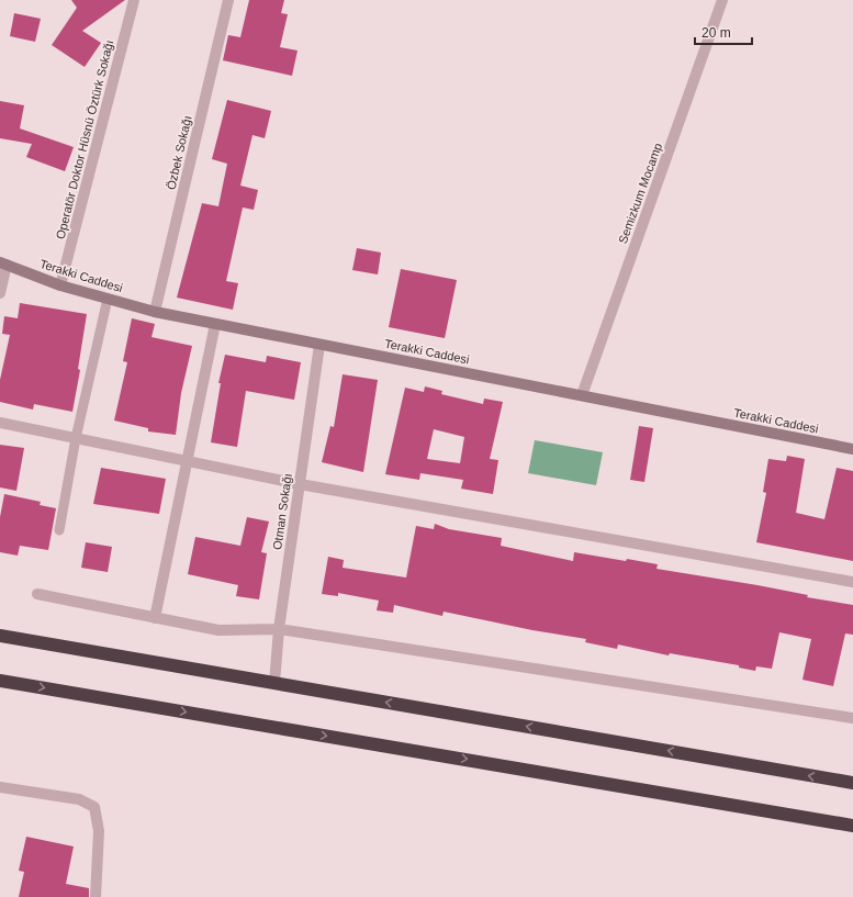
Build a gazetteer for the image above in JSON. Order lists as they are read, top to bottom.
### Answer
{
  "streets": {
    "street": [
      "Operatör Doktor Hüsnü Öztürk Sokağı",
      "Özbek Sokağı",
      "Semizkum Mocamp",
      "Terakki Caddesi",
      "Otman Sokağı"
    ]
  },
  "crossings": [
    ["Operatör Doktor Hüsnü Öztürk Sokağı", "Terakki Caddesi"],
    ["Özbek Sokağı", "Terakki Caddesi"],
    ["Semizkum Mocamp", "Terakki Caddesi"],
    ["Terakki Caddesi", "Otman Sokağı"]
  ],
  "scale_bar": "20 m"
}
